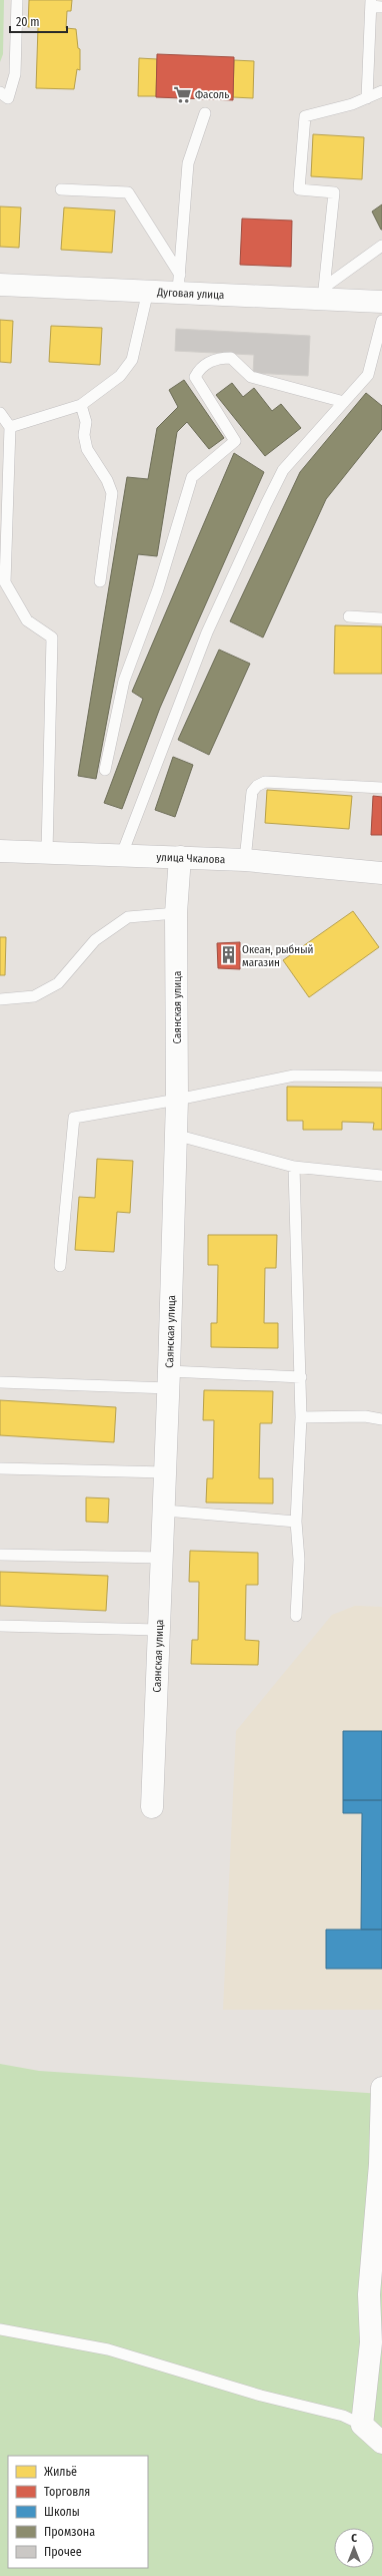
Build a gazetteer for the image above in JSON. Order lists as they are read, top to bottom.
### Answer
{
  "streets": {
    "street": ["Дуговая улица", "улица Чкалова", "Саянская улица"]
  },
  "crossings": [
    ["улица Чкалова", "Саянская улица"]
  ],
  "places": {
    "supermarket": ["Фасоль"],
    "building": ["Океан, рыбный магазин"]
  },
  "legend": [
    "Жильё",
    "Торговля",
    "Школы",
    "Промзона",
    "Прочее"
  ],
  "scale_bar": "20 m",
  "north": "top"
}
